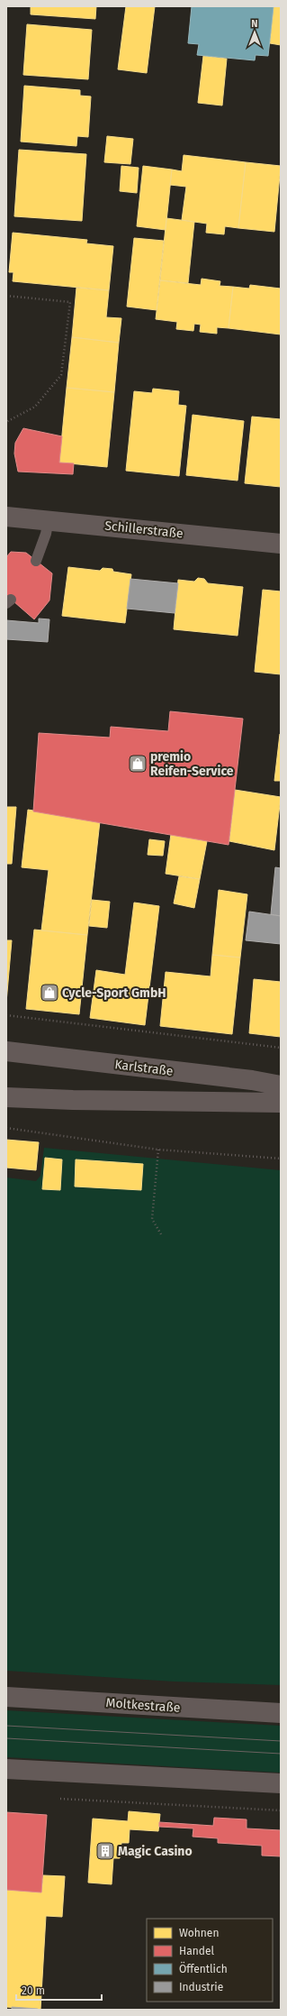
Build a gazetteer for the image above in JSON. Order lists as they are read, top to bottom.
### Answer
{
  "streets": {
    "street": ["Schillerstraße", "Karlstraße", "Moltkestraße"]
  },
  "places": {
    "shop": ["premio Reifen-Service", "Cycle-Sport GmbH"],
    "building": ["Magic Casino"]
  },
  "legend": [
    "Wohnen",
    "Handel",
    "Öffentlich",
    "Industrie"
  ],
  "scale_bar": "20 m",
  "north": "top"
}
